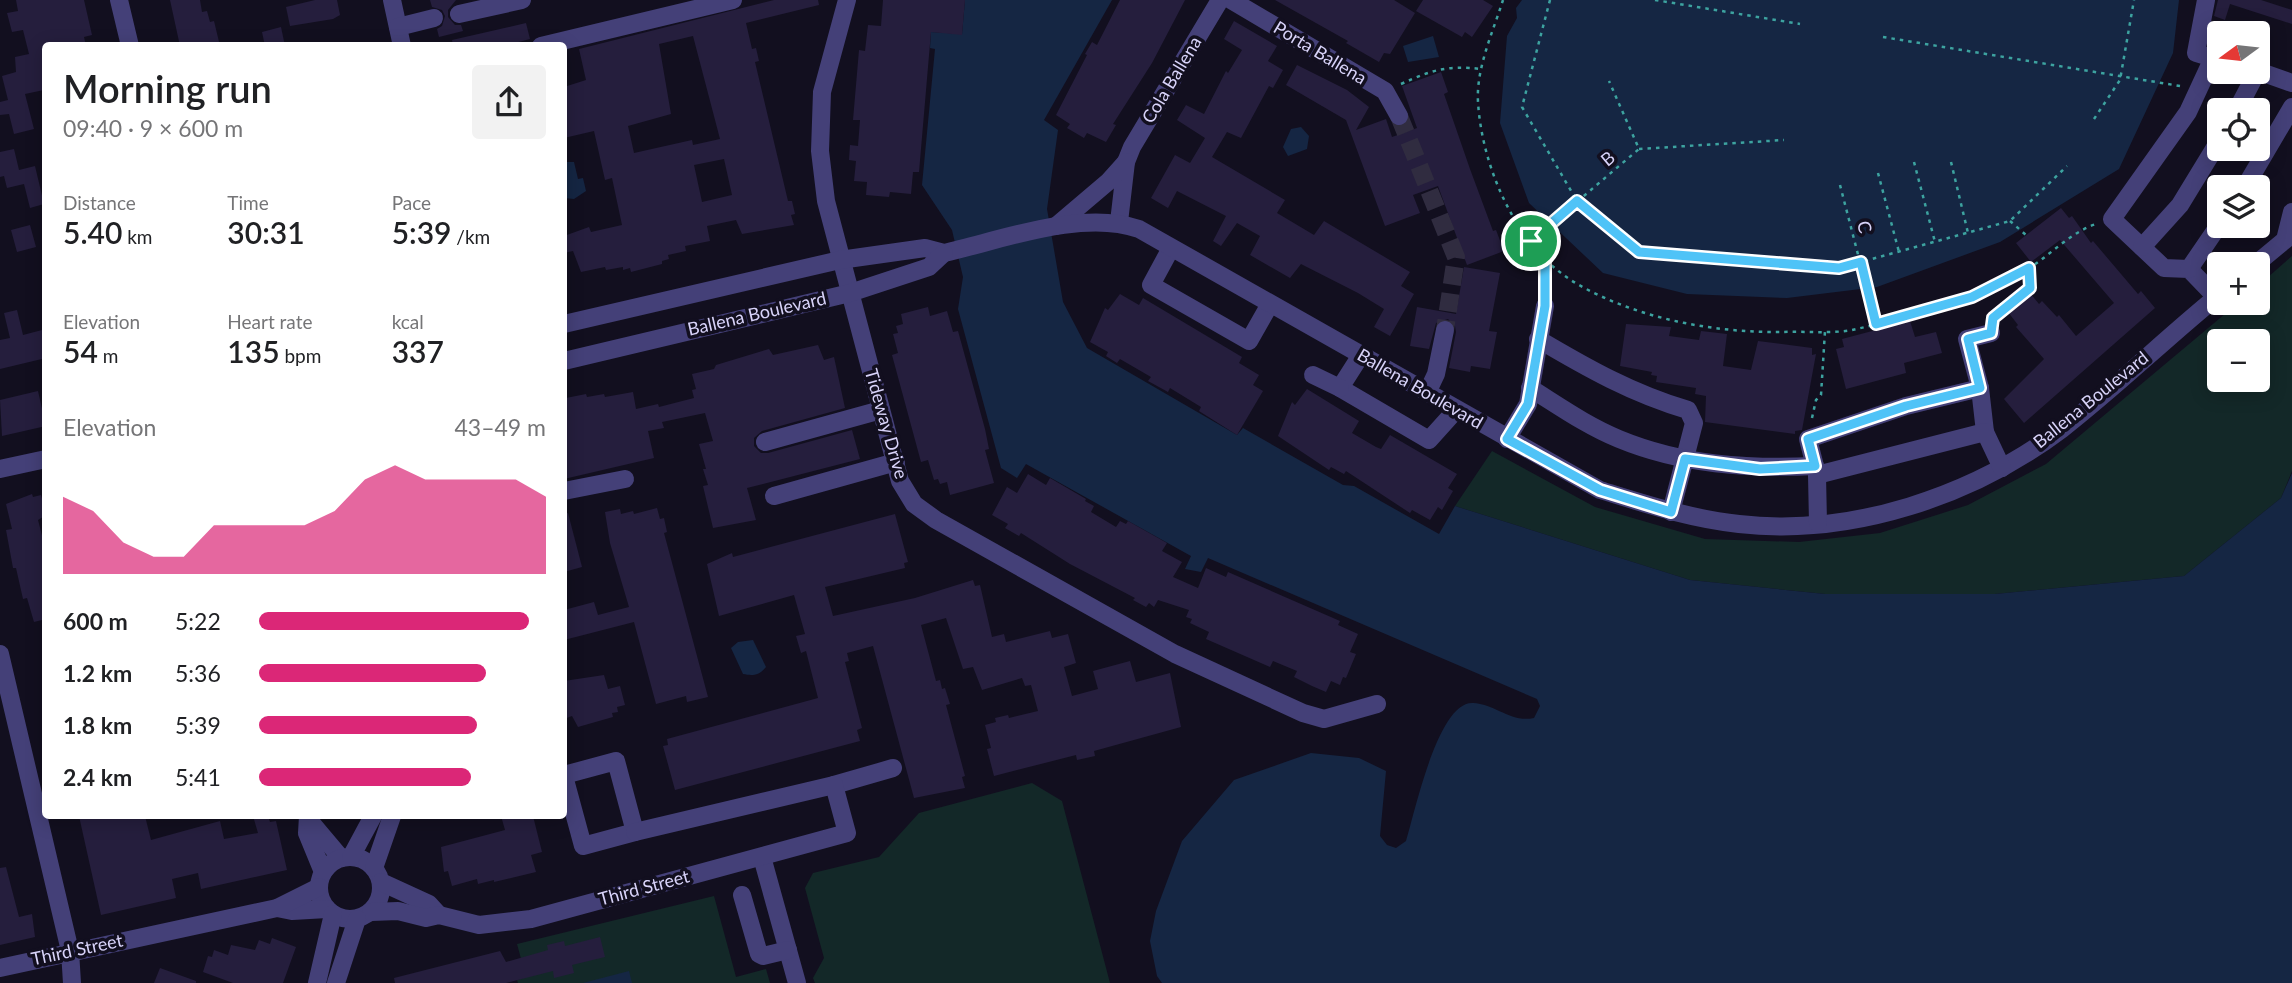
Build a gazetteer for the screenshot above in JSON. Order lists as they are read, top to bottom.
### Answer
{
  "streets": {
    "street": [
      "Porta Ballena",
      "Cola Ballena",
      "Ballena Boulevard",
      "Tideway Drive",
      "Third Street"
    ],
    "path": ["B", "C"]
  },
  "crossings": [
    ["Cola Ballena", "Ballena Boulevard"],
    ["Ballena Boulevard", "Tideway Drive"]
  ],
  "north": "left",
  "page": {
    "map_buttons": ["+", "−"],
    "heading": ["Morning run", "09:40 · 9 × 600 m"],
    "stats": [
      ["Distance", "5.40 km"],
      ["Time", "30:31"],
      ["Pace", "5:39 /km"],
      ["Elevation", "54 m"],
      ["Heart rate", "135 bpm"],
      ["kcal", "337"]
    ],
    "chart": ["Elevation", "43–49 m"],
    "list": [
      {
        "name": "600 m",
        "note": "5:22"
      },
      {
        "name": "1.2 km",
        "note": "5:36"
      },
      {
        "name": "1.8 km",
        "note": "5:39"
      },
      {
        "name": "2.4 km",
        "note": "5:41"
      }
    ]
  }
}
